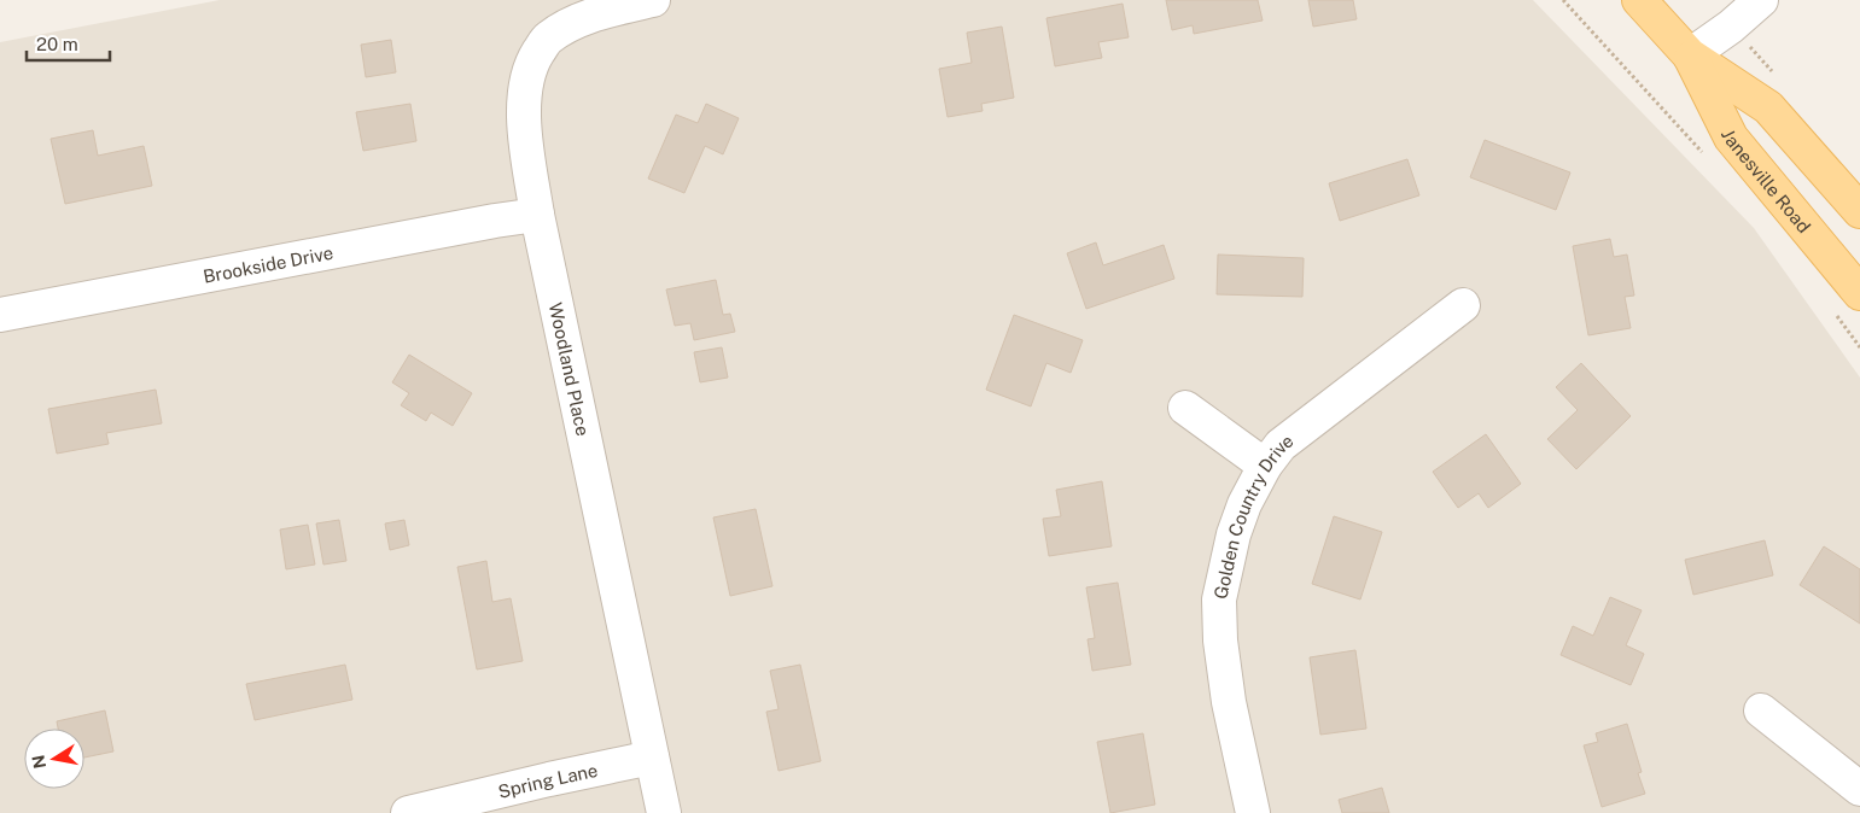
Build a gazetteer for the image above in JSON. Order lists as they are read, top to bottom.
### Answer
{
  "streets": {
    "main road": ["Janesville Road"],
    "street": [
      "Brookside Drive",
      "Woodland Place",
      "Golden Country Drive",
      "Spring Lane"
    ]
  },
  "crossings": [
    ["Brookside Drive", "Woodland Place"],
    ["Woodland Place", "Spring Lane"]
  ],
  "scale_bar": "20 m",
  "north": "left"
}
